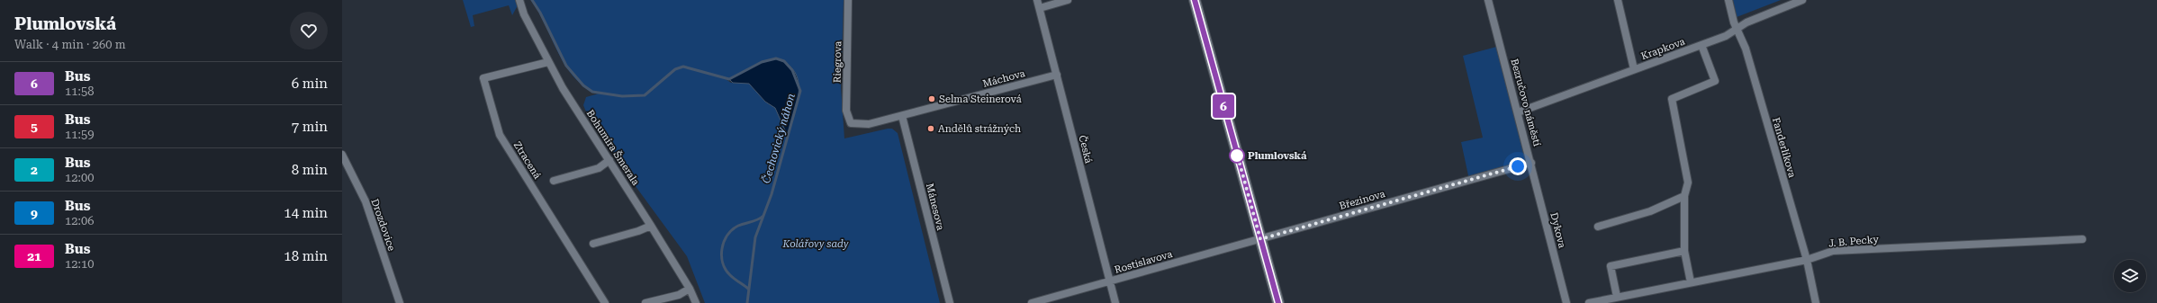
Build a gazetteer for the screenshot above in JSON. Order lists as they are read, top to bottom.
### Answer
{
  "streets": {
    "street": [
      "Krapkova",
      "Riegrova",
      "Máchova",
      "Bezručovo náměstí",
      "Bohumíra Šmerala",
      "Fanderlíkova",
      "Česká",
      "Ztracená",
      "Březinova",
      "Mánesova",
      "Drozdovice",
      "Dykova",
      "J. B. Pecky",
      "Rostislavova"
    ]
  },
  "crossings": [
    ["Krapkova", "Bezručovo náměstí"],
    ["Krapkova", "Fanderlíkova"],
    ["Riegrova", "Máchova"],
    ["Máchova", "Česká"],
    ["Máchova", "Mánesova"],
    ["Bezručovo náměstí", "Březinova"],
    ["Bezručovo náměstí", "Dykova"],
    ["Bohumíra Šmerala", "Ztracená"],
    ["Fanderlíkova", "J. B. Pecky"],
    ["Česká", "Rostislavova"],
    ["Březinova", "Dykova"],
    ["Březinova", "Rostislavova"]
  ],
  "water": ["Čechovický náhon"],
  "parks": ["Kolářovy sady"],
  "places": ["Selma Steinerová", "Andělů strážných", "Plumlovská"],
  "lines": ["bus line 6"],
  "page": {
    "heading": ["Plumlovská", "Walk · 4 min · 260 m"],
    "on_map": "6",
    "list": [
      {
        "mark": "6",
        "name": "Bus",
        "note": "11:58",
        "value": "6 min"
      },
      {
        "mark": "5",
        "name": "Bus",
        "note": "11:59",
        "value": "7 min"
      },
      {
        "mark": "2",
        "name": "Bus",
        "note": "12:00",
        "value": "8 min"
      },
      {
        "mark": "9",
        "name": "Bus",
        "note": "12:06",
        "value": "14 min"
      },
      {
        "mark": "21",
        "name": "Bus",
        "note": "12:10",
        "value": "18 min"
      }
    ]
  }
}
